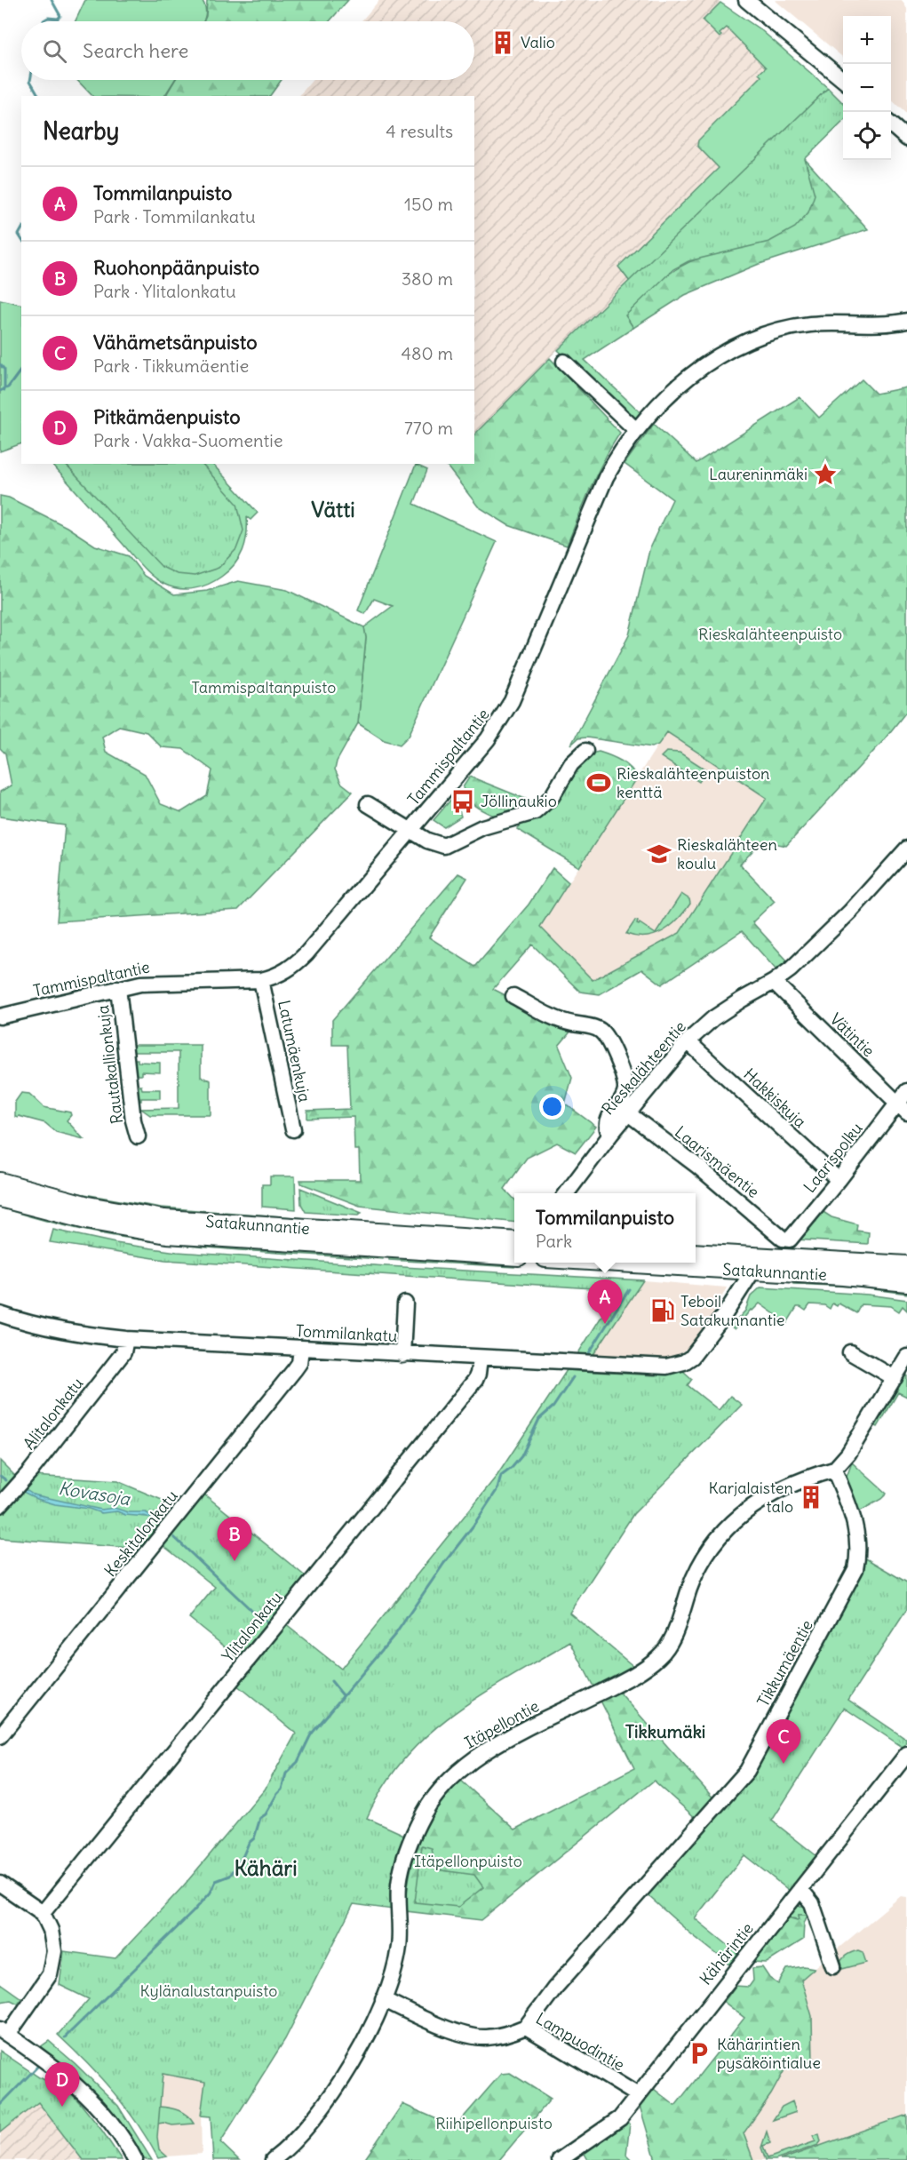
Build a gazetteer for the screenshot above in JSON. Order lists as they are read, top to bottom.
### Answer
{
  "streets": {
    "main road": ["Satakunnantie"],
    "street": [
      "Tammispaltantie",
      "Vätintie",
      "Latumäenkuja",
      "Rautakallionkuja",
      "Rieskalähteentie",
      "Hakkiskuja",
      "Laarispolku",
      "Laarismäentie",
      "Tommilankatu",
      "Alitalonkatu",
      "Keskitalonkatu",
      "Ylitalonkatu",
      "Tikkumäentie",
      "Itäpellontie",
      "Kähärintie",
      "Lampuodintie"
    ]
  },
  "crossings": [
    ["Tammispaltantie", "Latumäenkuja"],
    ["Tammispaltantie", "Rautakallionkuja"],
    ["Vätintie", "Rieskalähteentie"],
    ["Vätintie", "Laarispolku"],
    ["Rieskalähteentie", "Hakkiskuja"],
    ["Rieskalähteentie", "Laarismäentie"],
    ["Hakkiskuja", "Laarispolku"],
    ["Laarispolku", "Laarismäentie"],
    ["Satakunnantie", "Tommilankatu"],
    ["Tommilankatu", "Alitalonkatu"],
    ["Tommilankatu", "Keskitalonkatu"],
    ["Tommilankatu", "Ylitalonkatu"],
    ["Tikkumäentie", "Itäpellontie"],
    ["Tikkumäentie", "Lampuodintie"],
    ["Itäpellontie", "Lampuodintie"],
    ["Kähärintie", "Lampuodintie"]
  ],
  "districts": ["Vätti", "Tikkumäki", "Kähäri"],
  "water": ["Kovasoja"],
  "parks": [
    "Rieskalähteenpuisto",
    "Tammispaltanpuisto",
    "Itäpellonpuisto",
    "Kylänalustanpuisto",
    "Riihipellonpuisto"
  ],
  "places": {
    "building": ["Valio", "Karjalaisten talo"],
    "place": ["Laureninmäki"],
    "sports": ["Rieskalähteenpuiston kenttä"],
    "bus stop": ["Jöllinaukio"],
    "school or university": ["Rieskalähteen koulu"],
    "fuel station": ["Teboil Satakunnantie"],
    "parking": ["Kähärintien pysäköintialue"]
  },
  "page": {
    "map_buttons": ["+", "−"],
    "search": "Search here",
    "heading": ["Nearby", "4 results"],
    "list": [
      {
        "mark": "A",
        "name": "Tommilanpuisto",
        "note": "Park · Tommilankatu",
        "value": "150 m"
      },
      {
        "mark": "B",
        "name": "Ruohonpäänpuisto",
        "note": "Park · Ylitalonkatu",
        "value": "380 m"
      },
      {
        "mark": "C",
        "name": "Vähämetsänpuisto",
        "note": "Park · Tikkumäentie",
        "value": "480 m"
      },
      {
        "mark": "D",
        "name": "Pitkämäenpuisto",
        "note": "Park · Vakka-Suomentie",
        "value": "770 m"
      }
    ],
    "popup": ["Tommilanpuisto", "Park"],
    "pins": [
      "A",
      "B",
      "C",
      "D"
    ]
  }
}
